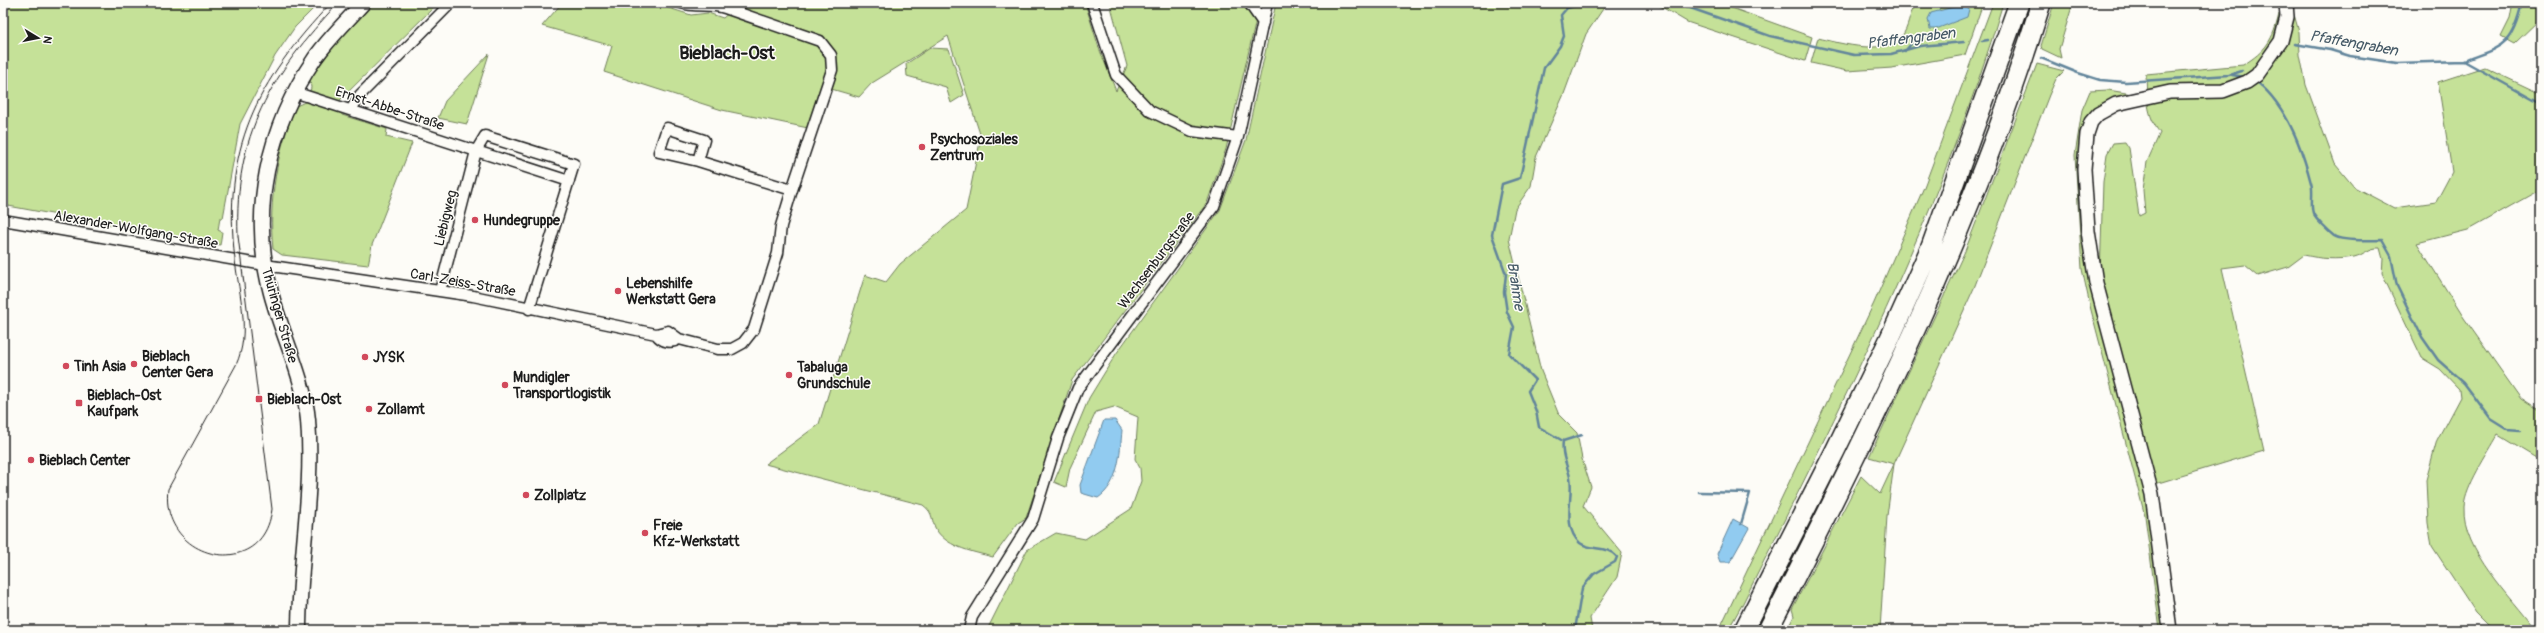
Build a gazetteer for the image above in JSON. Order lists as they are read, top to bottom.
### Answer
{
  "streets": {
    "main road": ["Thüringer Straße"],
    "street": [
      "Ernst-Abbe-Straße",
      "Liebigweg",
      "Alexander-Wolfgang-Straße",
      "Wachsenburgstraße",
      "Carl-Zeiss-Straße"
    ]
  },
  "crossings": [
    ["Ernst-Abbe-Straße", "Liebigweg"],
    ["Ernst-Abbe-Straße", "Thüringer Straße"],
    ["Liebigweg", "Carl-Zeiss-Straße"],
    ["Alexander-Wolfgang-Straße", "Carl-Zeiss-Straße"],
    ["Alexander-Wolfgang-Straße", "Thüringer Straße"],
    ["Carl-Zeiss-Straße", "Thüringer Straße"]
  ],
  "districts": ["Bieblach-Ost"],
  "water": ["Pfaffengraben", "Brahme"],
  "places": {
    "other": [
      "Psychosoziales Zentrum",
      "Hundegruppe",
      "Lebenshilfe Werkstatt Gera",
      "JYSK",
      "Bieblach Center Gera",
      "Tinh Asia",
      "Tabaluga Grundschule",
      "Mundigler Transportlogistik",
      "Zollamt",
      "Bieblach Center",
      "Zollplatz",
      "Freie Kfz-Werkstatt"
    ],
    "transit": ["Bieblach-Ost", "Bieblach-Ost Kaufpark"]
  },
  "north": "right"
}
